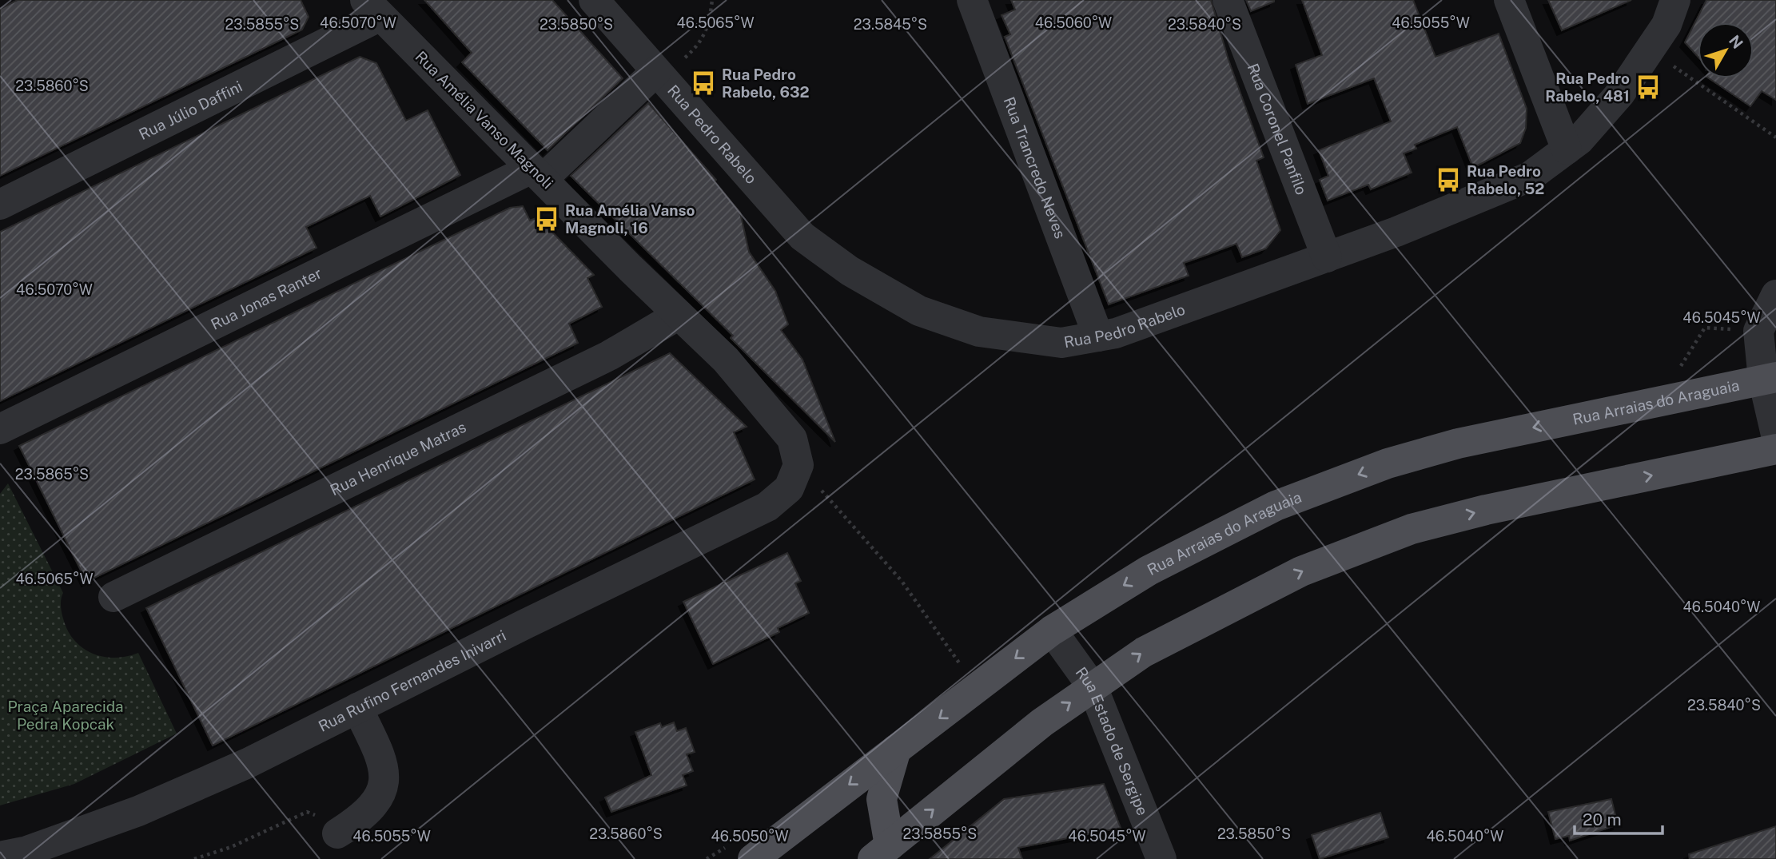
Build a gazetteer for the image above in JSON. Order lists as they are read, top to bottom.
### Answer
{
  "streets": {
    "main road": ["Rua Arraias do Araguaia"],
    "street": [
      "Rua Júlio Daffini",
      "Rua Amélia Vanso Magnoli",
      "Rua Coronel Panfilo",
      "Rua Pedro Rabelo",
      "Rua Trancredo Neves",
      "Rua Jonas Ranter",
      "Rua Henrique Matras",
      "Rua Rufino Fernandes Inivarri",
      "Rua Estado de Sergipe"
    ]
  },
  "crossings": [
    ["Rua Júlio Daffini", "Rua Amélia Vanso Magnoli"],
    ["Rua Amélia Vanso Magnoli", "Rua Jonas Ranter"],
    ["Rua Amélia Vanso Magnoli", "Rua Henrique Matras"],
    ["Rua Amélia Vanso Magnoli", "Rua Rufino Fernandes Inivarri"],
    ["Rua Coronel Panfilo", "Rua Pedro Rabelo"],
    ["Rua Pedro Rabelo", "Rua Trancredo Neves"],
    ["Rua Pedro Rabelo", "Rua Jonas Ranter"],
    ["Rua Arraias do Araguaia", "Rua Estado de Sergipe"]
  ],
  "parks": ["Praça Aparecida Pedra Kopcak"],
  "places": {
    "bus stop": [
      "Rua Pedro Rabelo, 632",
      "Rua Pedro Rabelo, 481",
      "Rua Pedro Rabelo, 52",
      "Rua Amélia Vanso Magnoli, 16"
    ]
  },
  "scale_bar": "20 m",
  "north": "top right",
  "coordinates": [
    "46.5070°W",
    "46.5065°W",
    "46.5060°W",
    "46.5055°W",
    "23.5855°S",
    "23.5850°S",
    "23.5845°S",
    "23.5840°S",
    "23.5860°S",
    "46.5045°W",
    "23.5865°S",
    "46.5040°W",
    "46.5050°W"
  ]
}
